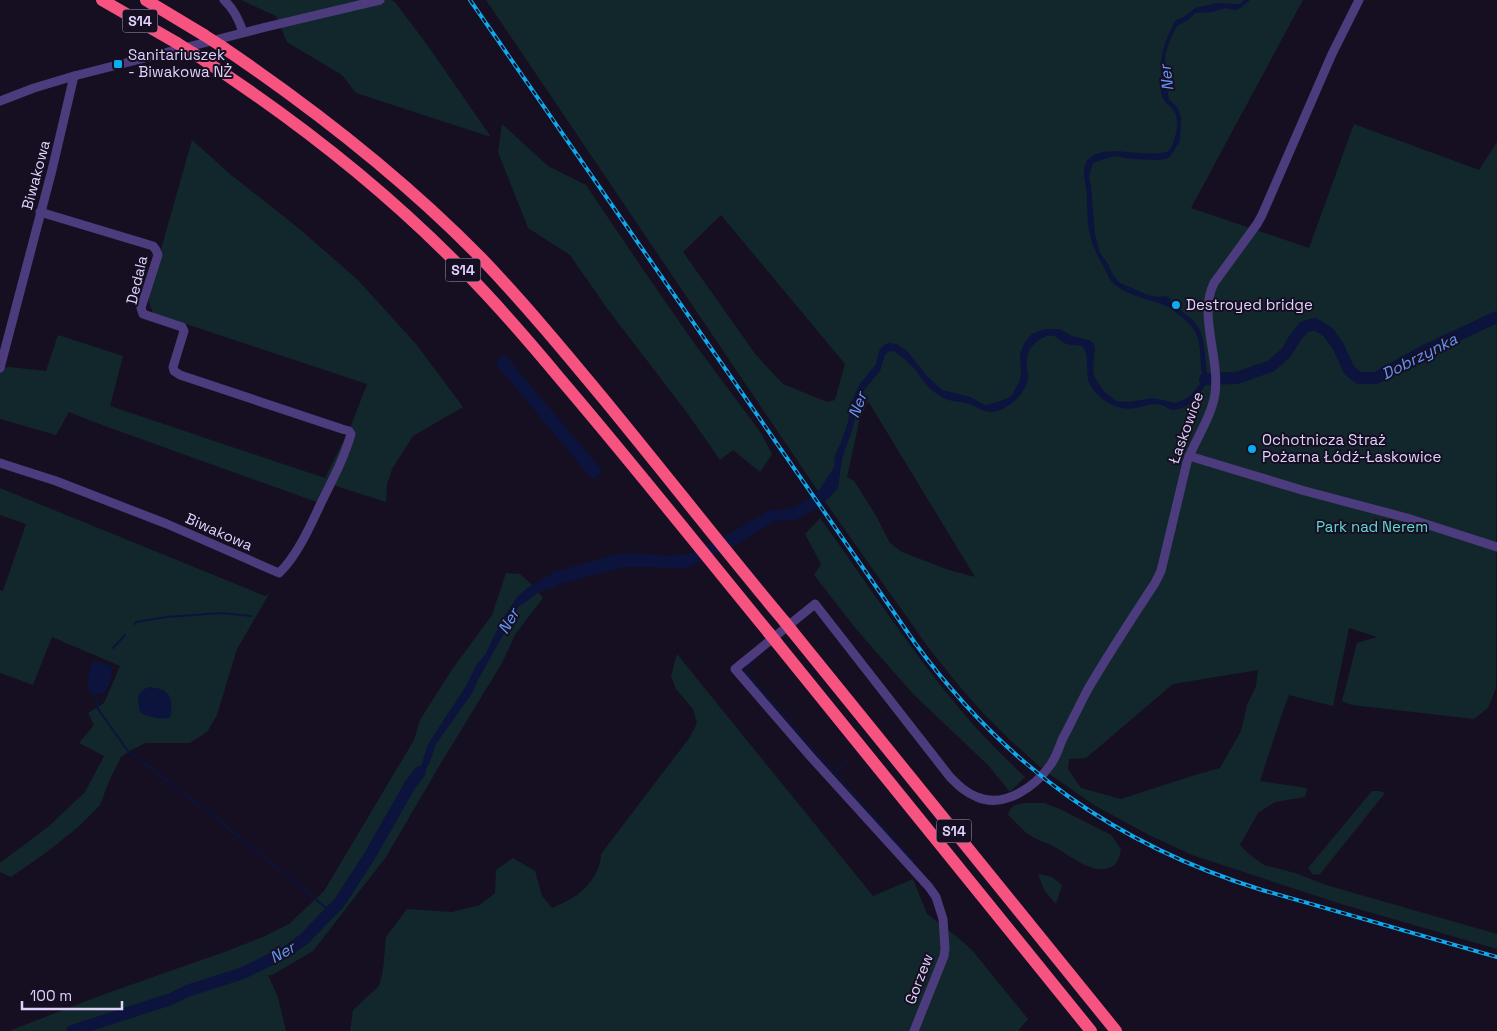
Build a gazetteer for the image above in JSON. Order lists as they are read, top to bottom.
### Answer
{
  "streets": {
    "highway": ["S14"],
    "street": [
      "Biwakowa",
      "Dedala",
      "Łaskowice",
      "Gorzew"
    ]
  },
  "crossings": [
    ["Biwakowa", "Dedala"],
    ["Łaskowice", "Gorzew"]
  ],
  "water": ["Ner", "Dobrzynka"],
  "parks": ["Park nad Nerem"],
  "places": {
    "transit": ["Sanitariuszek - Biwakowa NŻ"],
    "other": ["Destroyed bridge", "Ochotnicza Straż Pożarna Łódź-Łaskowice"]
  },
  "scale_bar": "100 m"
}
